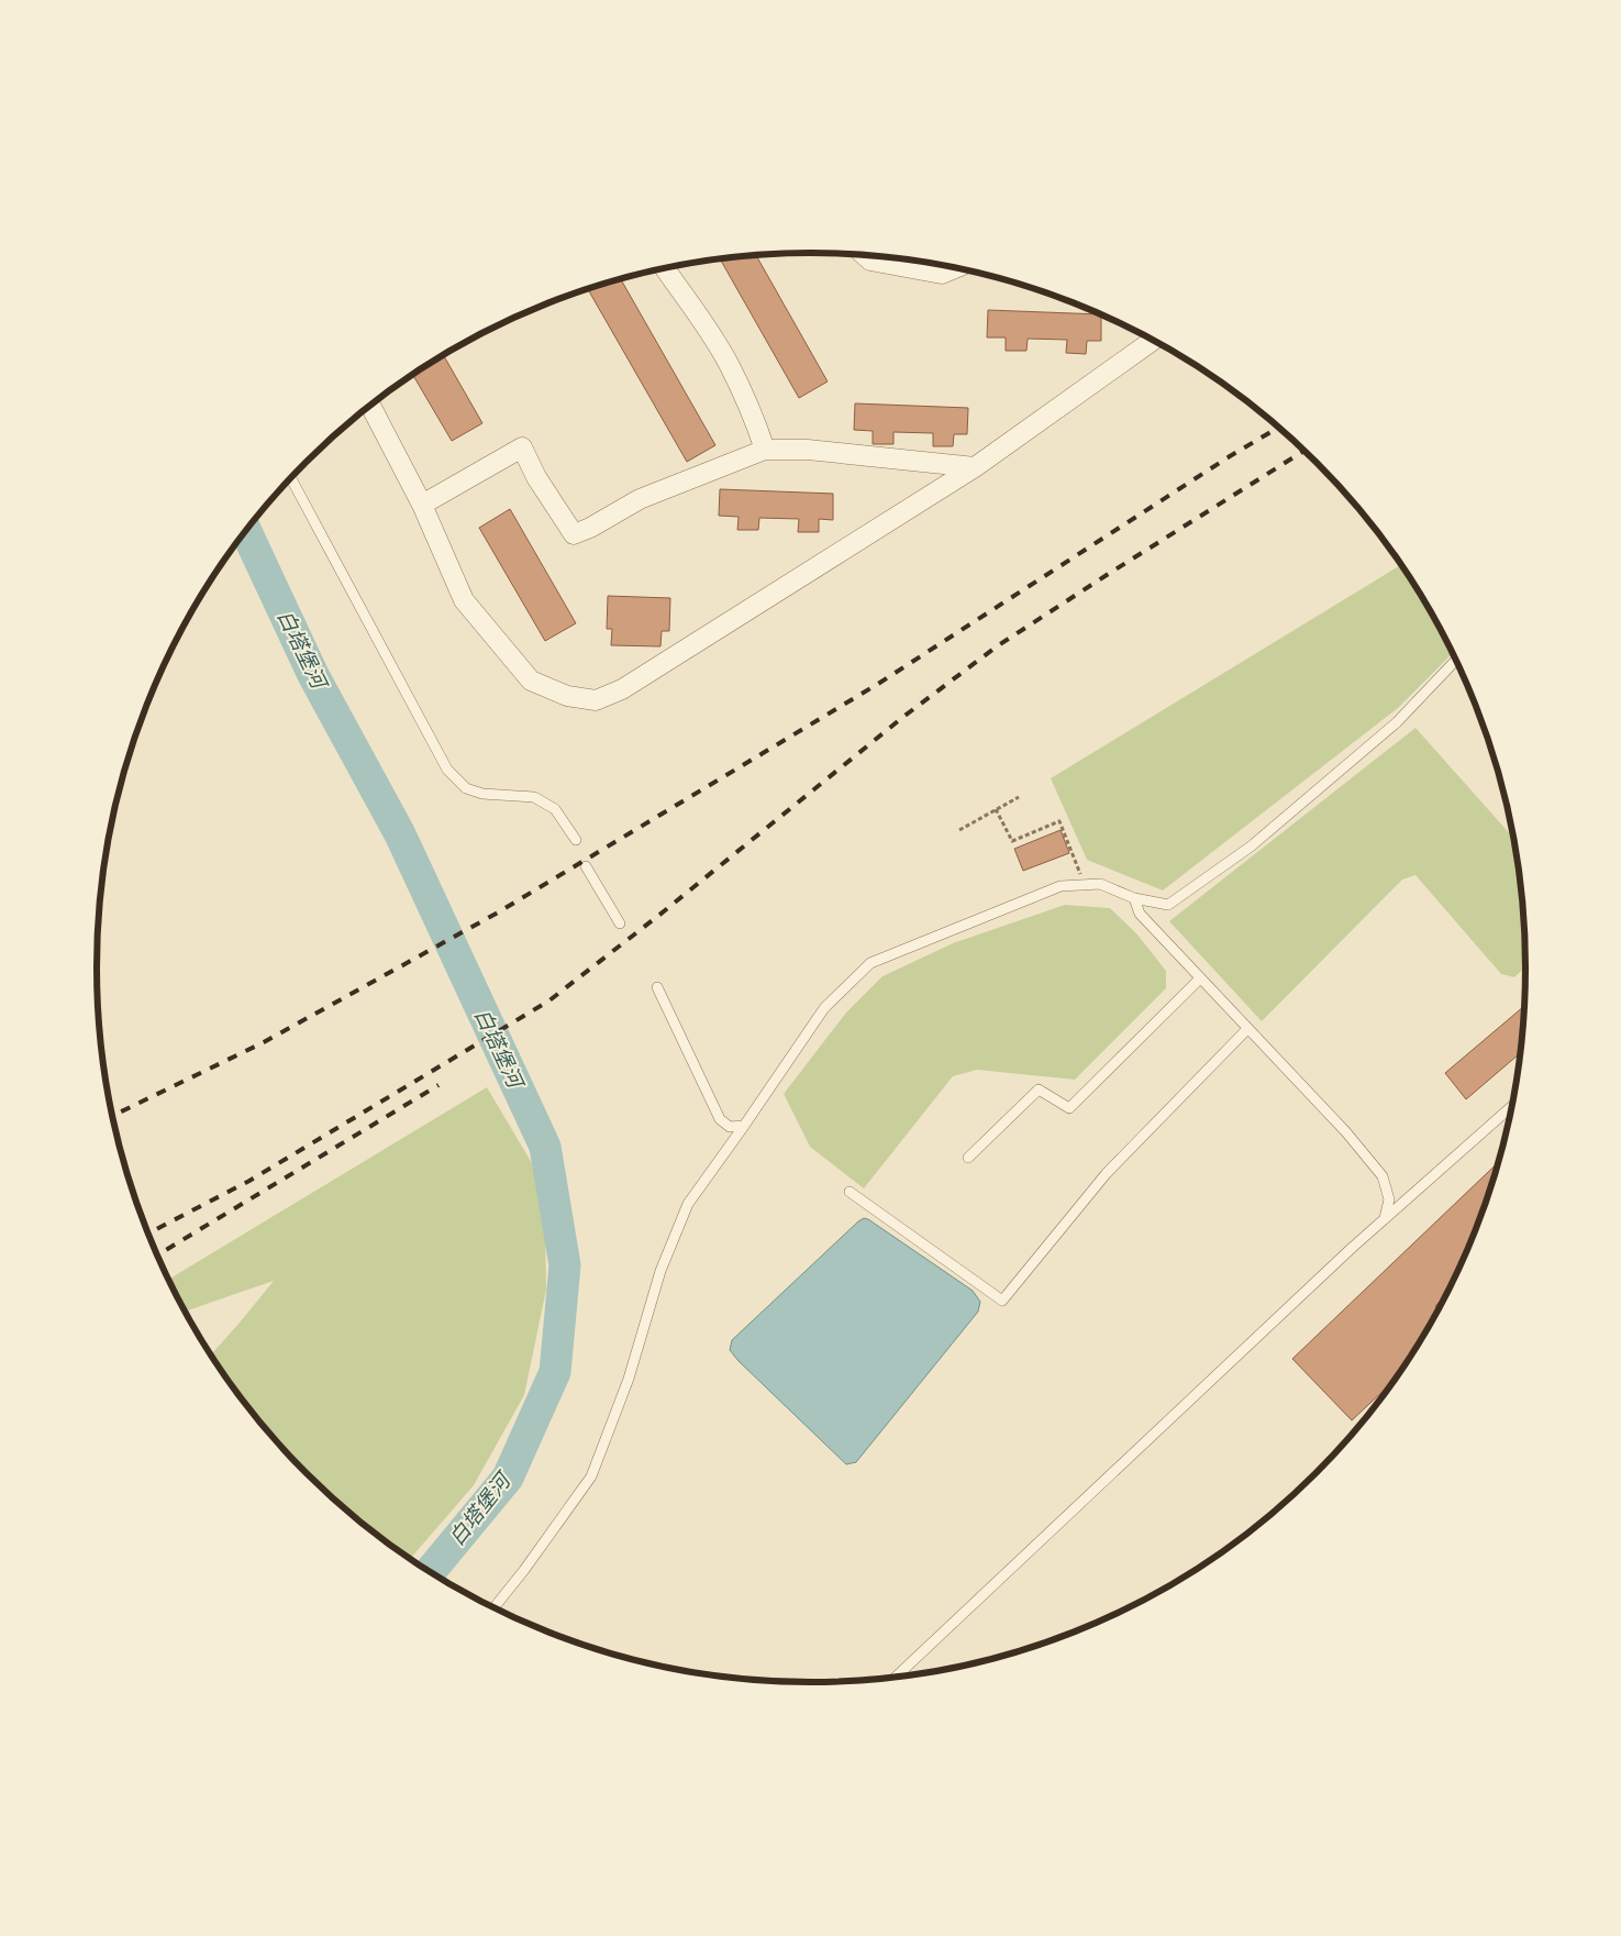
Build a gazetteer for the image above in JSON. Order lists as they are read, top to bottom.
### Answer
{
  "water": ["白塔堡河"]
}
